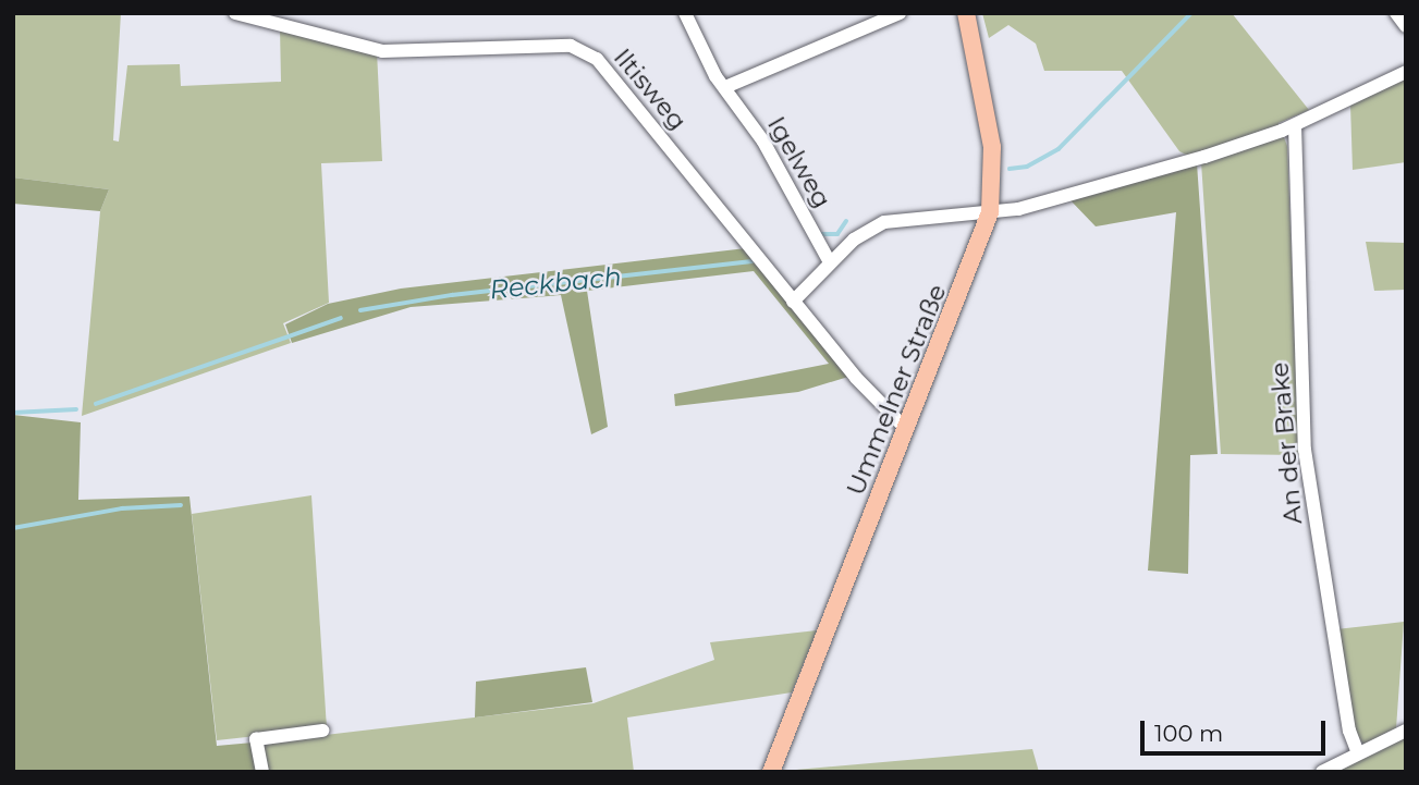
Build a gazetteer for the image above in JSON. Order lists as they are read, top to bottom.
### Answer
{
  "streets": {
    "main road": ["Ummelner Straße"],
    "street": ["Iltisweg", "Igelweg", "An der Brake"]
  },
  "crossings": [
    ["Iltisweg", "Ummelner Straße"]
  ],
  "water": ["Reckbach"],
  "scale_bar": "100 m"
}
